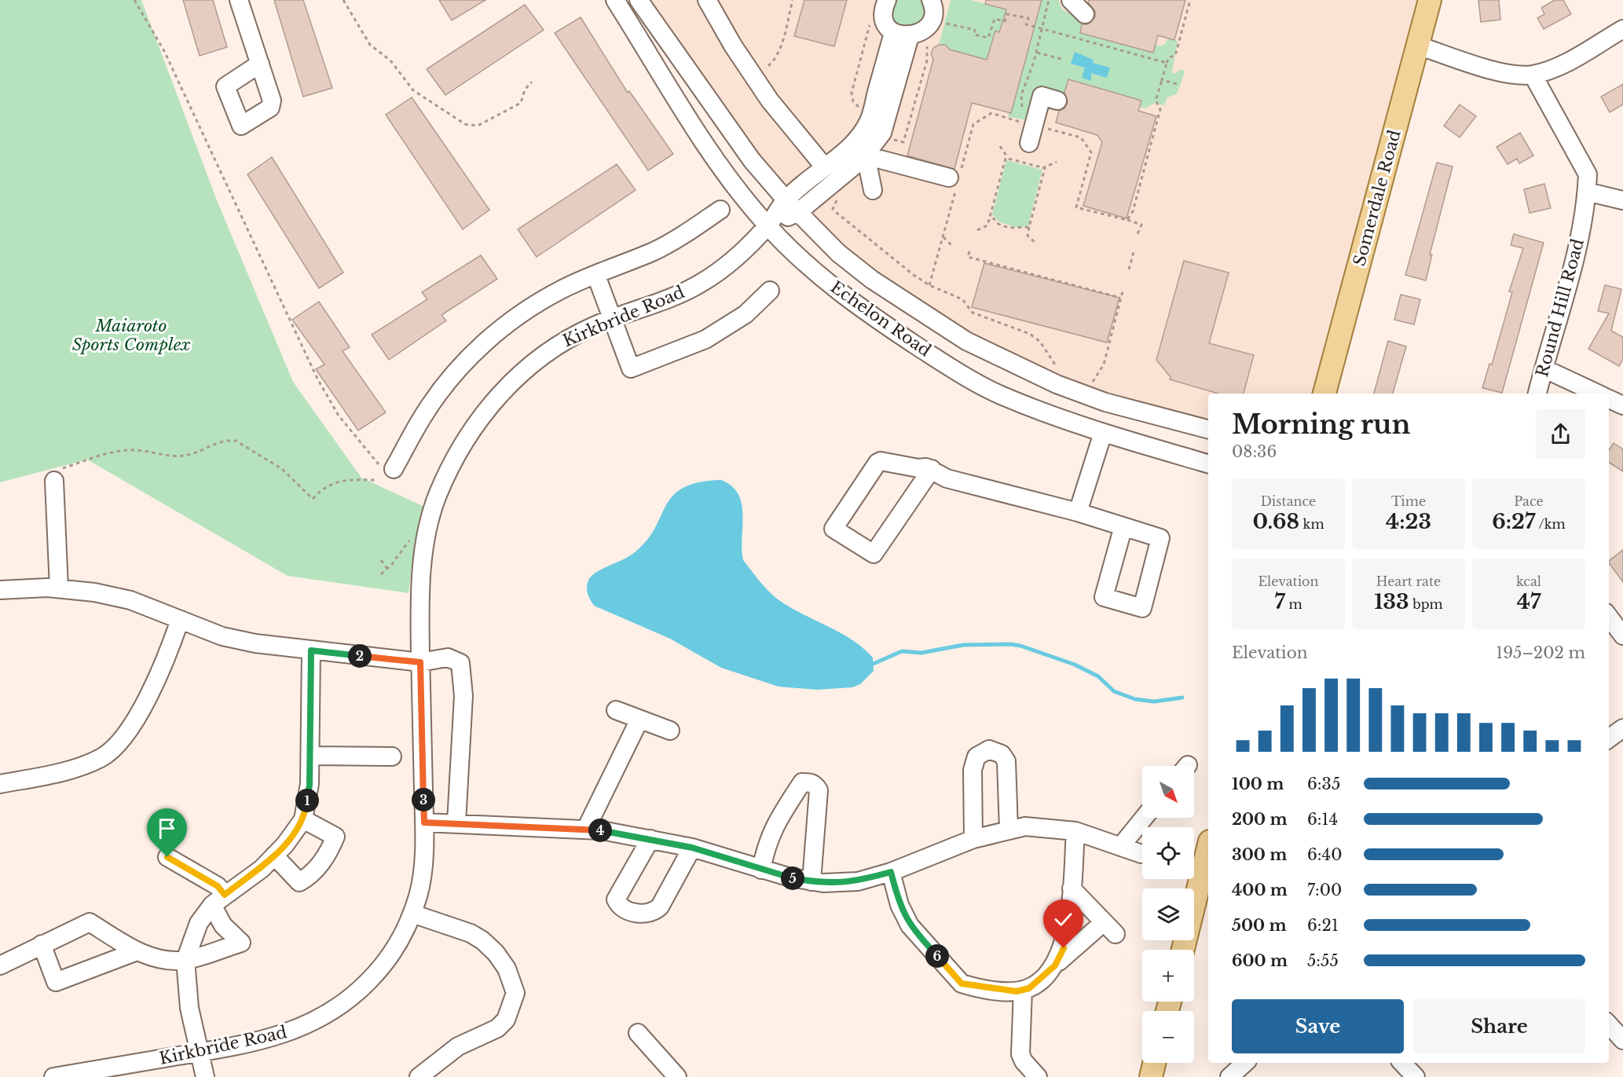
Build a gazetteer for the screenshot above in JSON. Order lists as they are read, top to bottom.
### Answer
{
  "streets": {
    "main road": ["Somerdale Road"],
    "street": ["Round Hill Road", "Kirkbride Road", "Echelon Road"]
  },
  "crossings": [
    ["Kirkbride Road", "Echelon Road"]
  ],
  "parks": ["Maiaroto Sports Complex"],
  "north": "bottom right",
  "page": {
    "heading": ["Morning run", "08:36"],
    "stats": [
      ["Distance", "0.68 km"],
      ["Time", "4:23"],
      ["Pace", "6:27 /km"],
      ["Elevation", "7 m"],
      ["Heart rate", "133 bpm"],
      ["kcal", "47"]
    ],
    "chart": ["Elevation", "195–202 m"],
    "pins": [
      "2",
      "3",
      "1",
      "4",
      "5",
      "6"
    ],
    "map_buttons": ["+", "−"],
    "list": [
      {
        "name": "100 m",
        "note": "6:35"
      },
      {
        "name": "200 m",
        "note": "6:14"
      },
      {
        "name": "300 m",
        "note": "6:40"
      },
      {
        "name": "400 m",
        "note": "7:00"
      },
      {
        "name": "500 m",
        "note": "6:21"
      },
      {
        "name": "600 m",
        "note": "5:55"
      }
    ],
    "buttons": ["Save", "Share"]
  }
}
